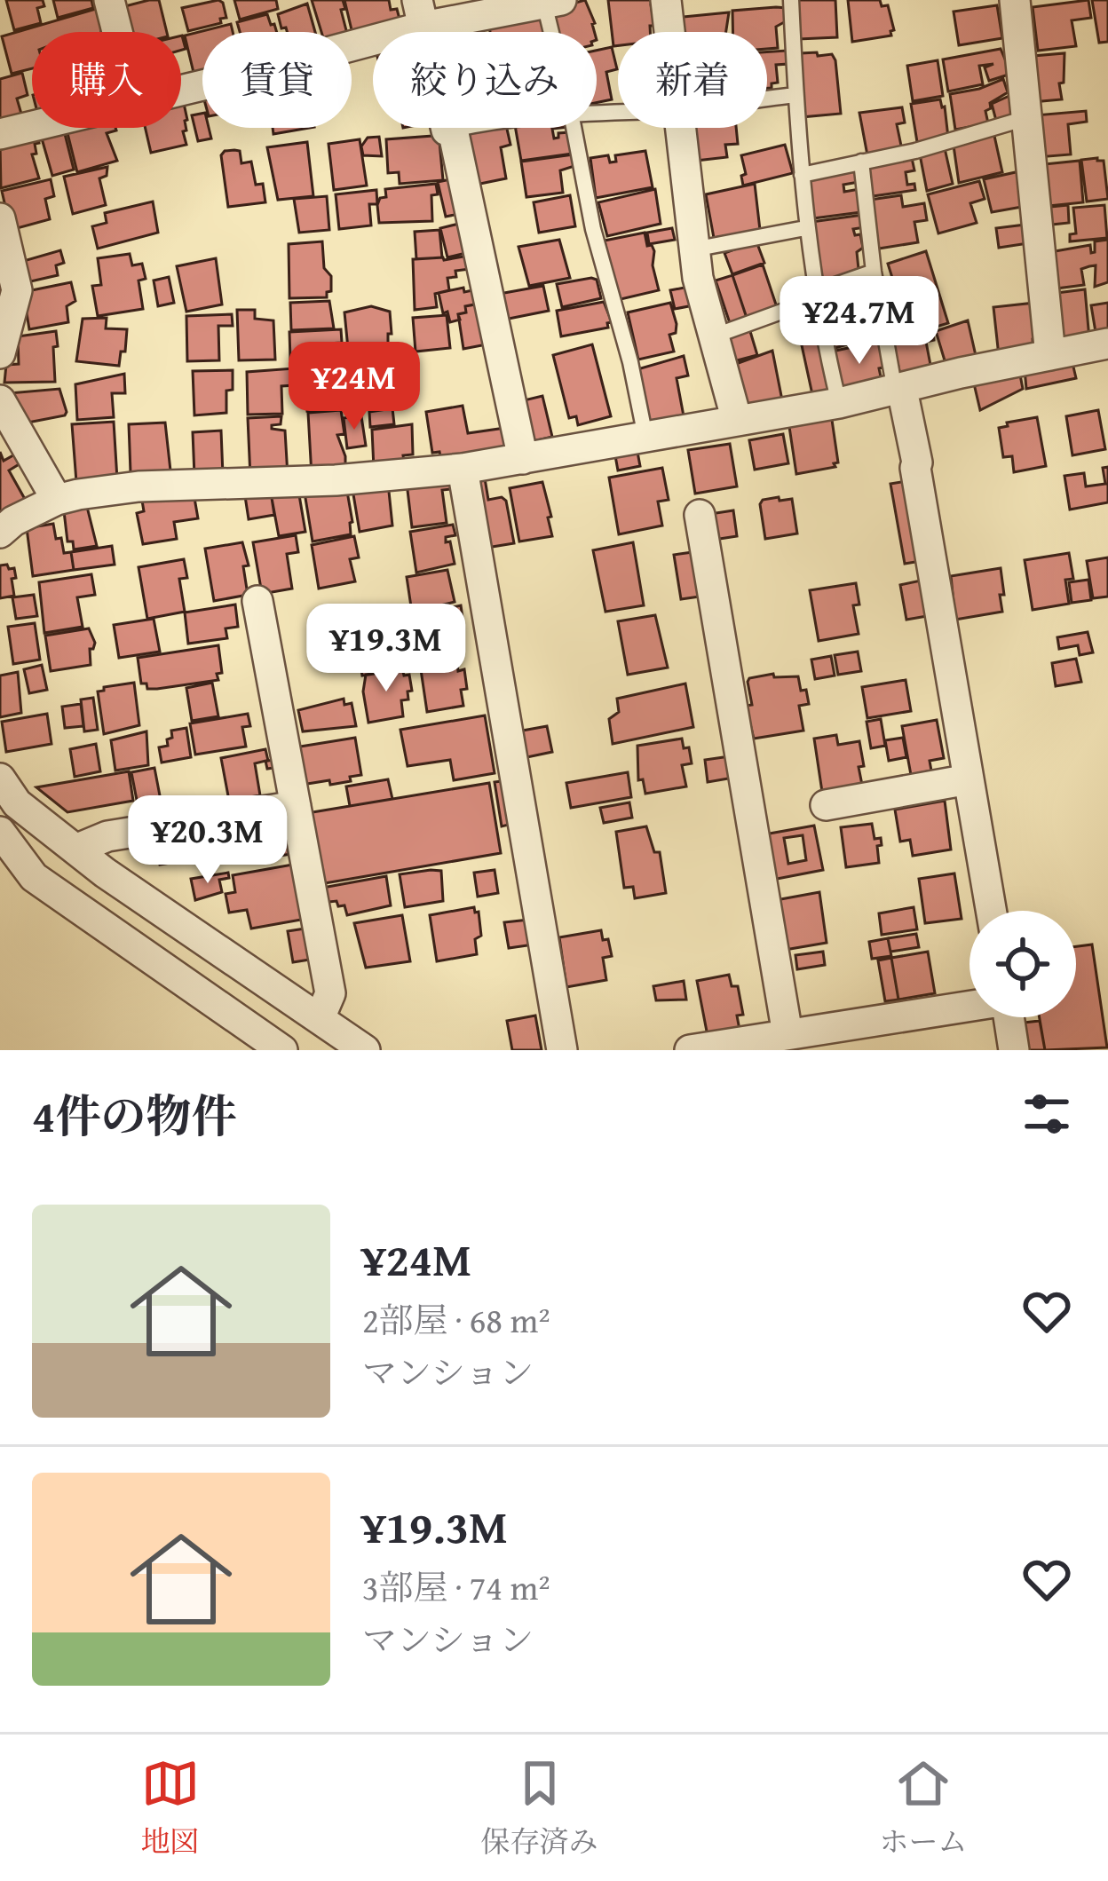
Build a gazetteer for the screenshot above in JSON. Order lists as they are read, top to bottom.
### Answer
{
  "page": {
    "chip": [
      "購入",
      "賃貸",
      "絞り込み",
      "新着"
    ],
    "price": [
      "¥24.7M",
      "¥24M",
      "¥19.3M",
      "¥20.3M"
    ],
    "heading": "4件の物件",
    "list": [
      {
        "name": "¥24M",
        "note": "2部屋 · 68 m² · マンション"
      },
      {
        "name": "¥19.3M",
        "note": "3部屋 · 74 m² · マンション"
      }
    ],
    "tabs": ["地図", "保存済み", "ホーム"]
  }
}
